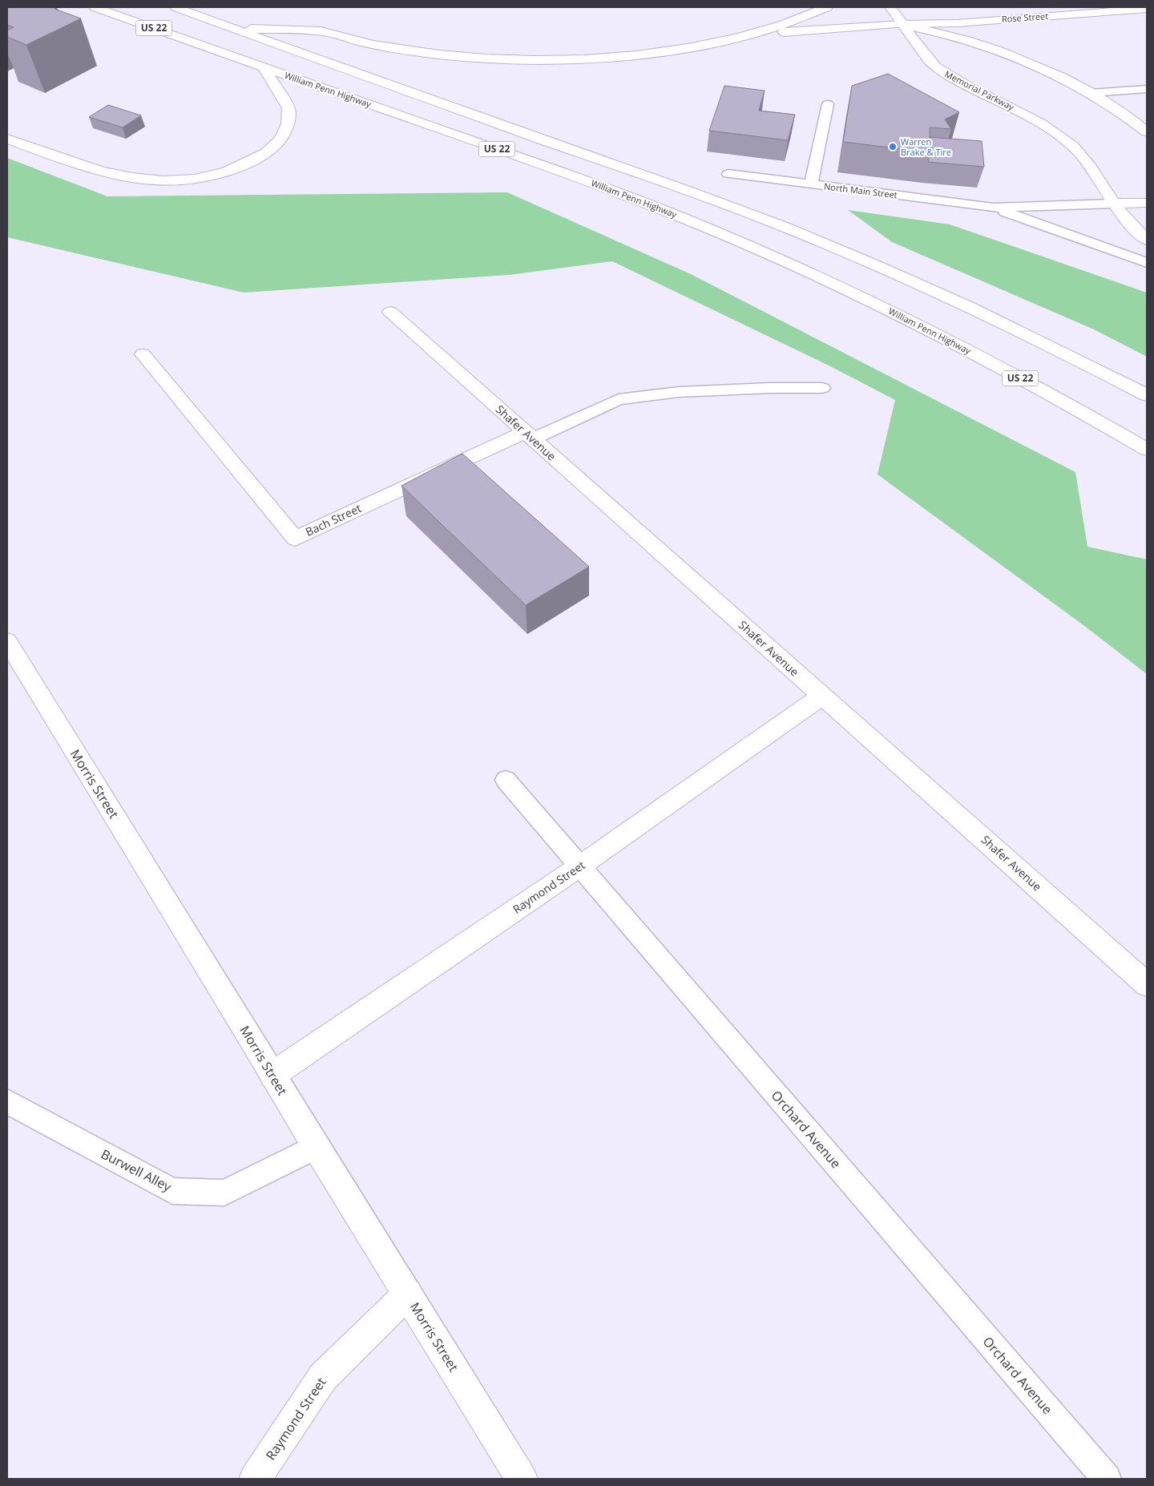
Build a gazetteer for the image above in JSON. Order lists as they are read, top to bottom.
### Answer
{
  "streets": {
    "main road": [
      "Rose Street",
      "US 22",
      "William Penn Highway",
      "Memorial Parkway",
      "Shafer Avenue",
      "Bach Street",
      "Morris Street",
      "Raymond Street"
    ],
    "lane": ["North Main Street", "Orchard Avenue", "Burwell Alley"]
  },
  "crossings": [
    ["Rose Street", "Memorial Parkway"],
    ["Shafer Avenue", "Bach Street"],
    ["Shafer Avenue", "Raymond Street"],
    ["Morris Street", "Raymond Street"],
    ["Morris Street", "Burwell Alley"],
    ["Raymond Street", "Orchard Avenue"]
  ],
  "places": ["Warren Brake & Tire"]
}
